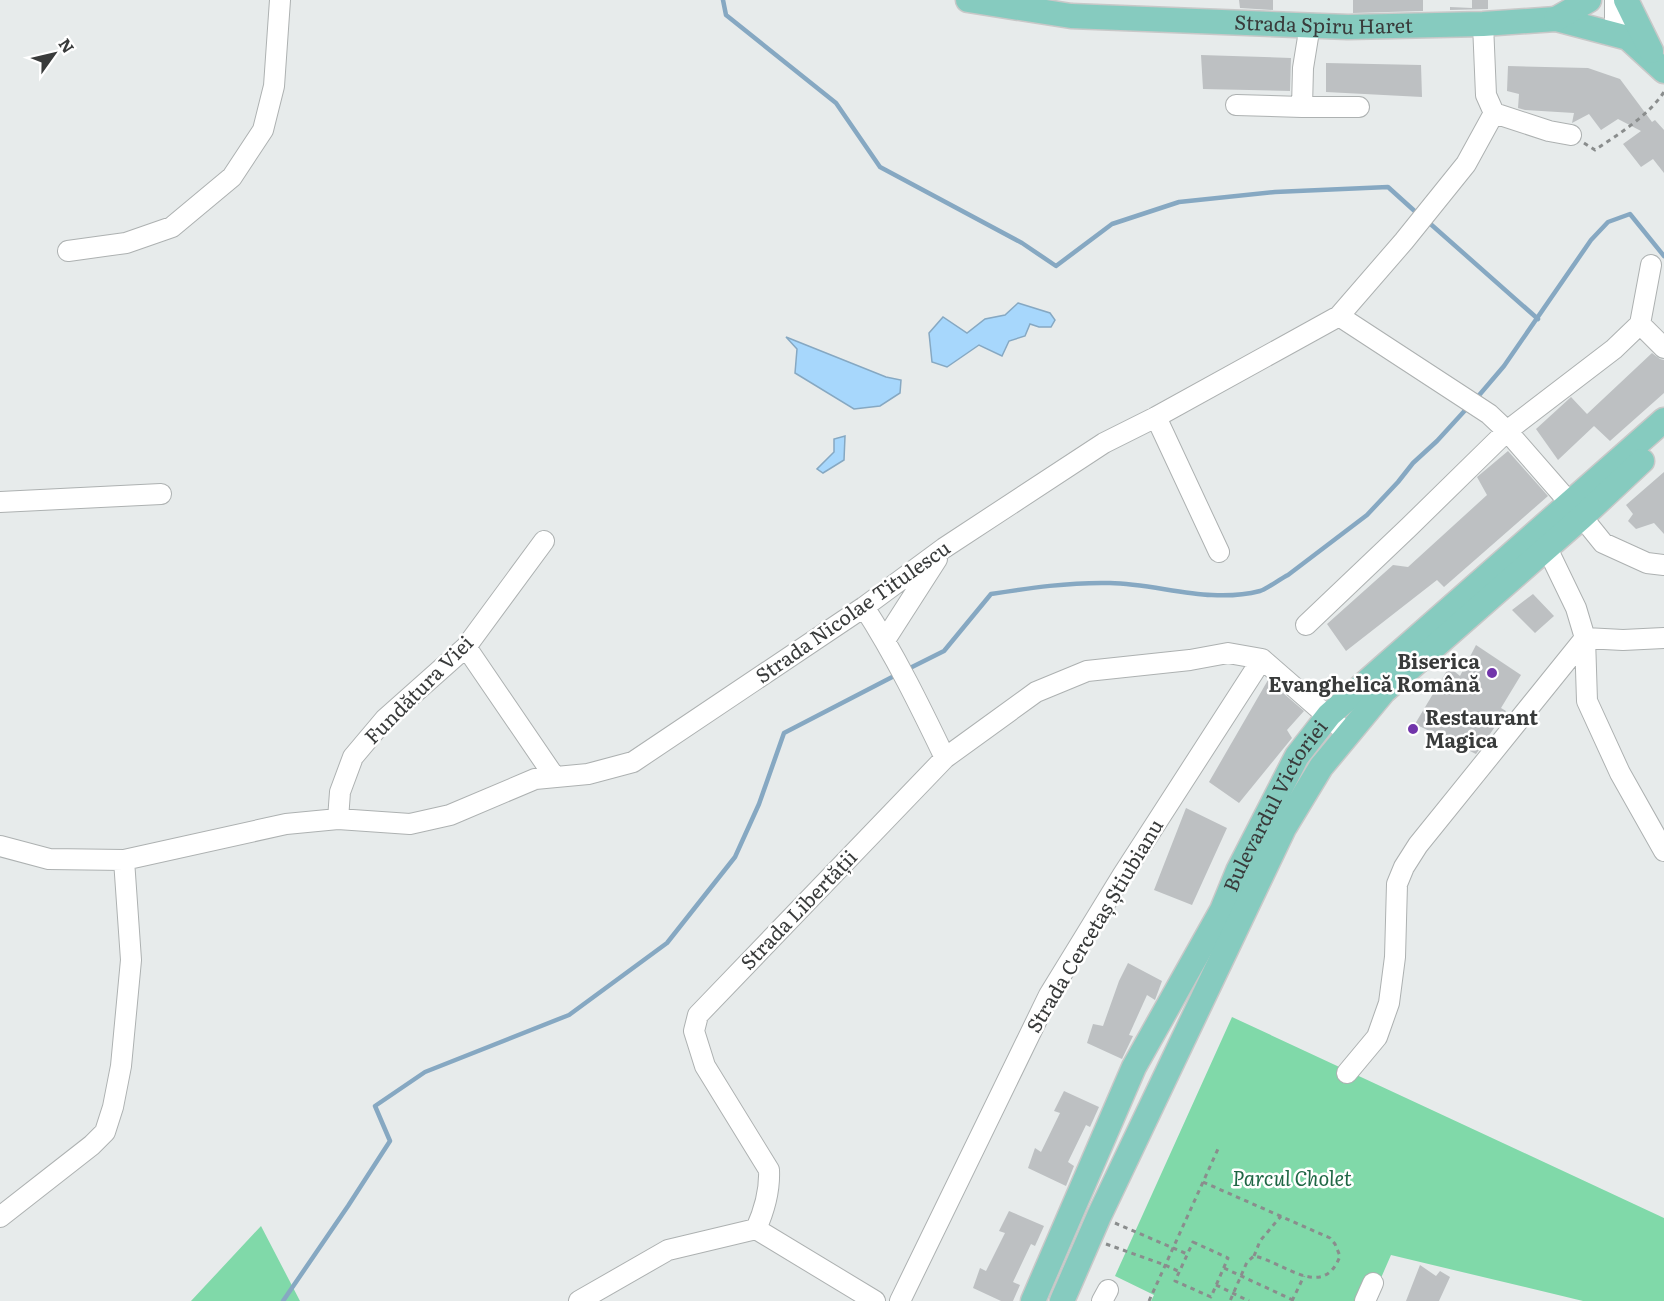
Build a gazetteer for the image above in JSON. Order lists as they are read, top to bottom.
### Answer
{
  "streets": {
    "main road": ["Strada Spiru Haret", "Bulevardul Victoriei"],
    "street": [
      "Strada Nicolae Titulescu",
      "Fundătura Viei",
      "Strada Libertății",
      "Strada Cercetaș Știubianu"
    ]
  },
  "crossings": [
    ["Strada Nicolae Titulescu", "Fundătura Viei"],
    ["Strada Libertății", "Strada Cercetaș Știubianu"]
  ],
  "parks": ["Parcul Cholet"],
  "places": ["Biserica Evanghelică Română", "Restaurant Magica"],
  "north": "top right"
}
